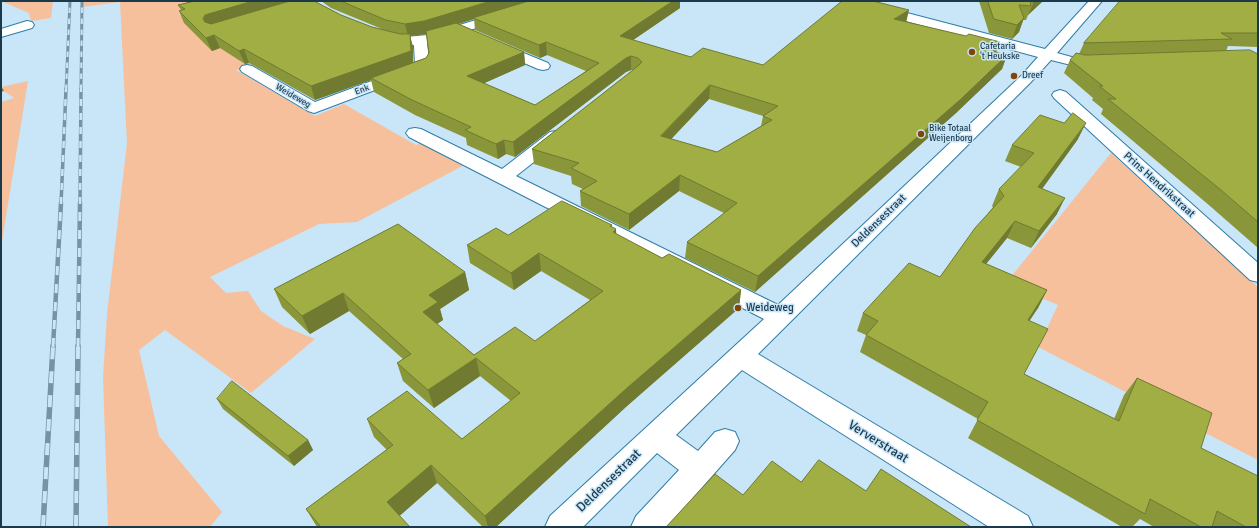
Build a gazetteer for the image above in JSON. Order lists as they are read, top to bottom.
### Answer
{
  "streets": {
    "street": [
      "Enk",
      "Weideweg",
      "Prins Hendrikstraat",
      "Deldensestraat",
      "Ververstraat"
    ]
  },
  "crossings": [
    ["Enk", "Weideweg"],
    ["Deldensestraat", "Ververstraat"]
  ],
  "places": [
    "Cafetaria 't Heukske",
    "Dreef",
    "Bike Totaal Weijenborg",
    "Weideweg"
  ]
}
